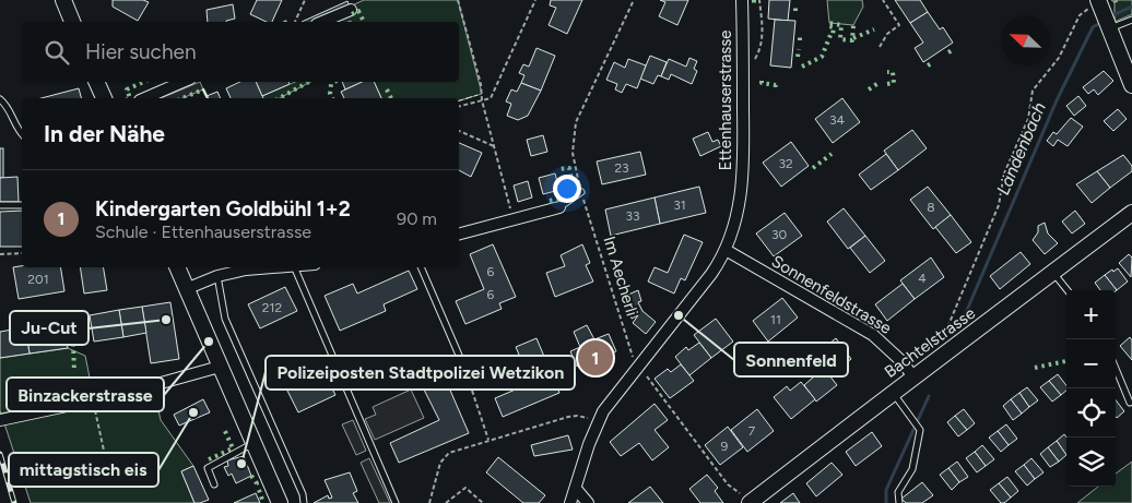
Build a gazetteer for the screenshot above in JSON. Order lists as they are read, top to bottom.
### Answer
{
  "streets": {
    "street": ["Ettenhauserstrasse", "Sonnenfeldstrasse", "Bachtelstrasse"],
    "path": ["Im Aecherli"]
  },
  "crossings": [
    ["Ettenhauserstrasse", "Im Aecherli"],
    ["Ettenhauserstrasse", "Sonnenfeldstrasse"],
    ["Sonnenfeldstrasse", "Bachtelstrasse"]
  ],
  "water": ["Ländenbach"],
  "places": [
    "Sonnenfeld",
    "Ju-Cut",
    "Binzackerstrasse",
    "mittagstisch eis",
    "Polizeiposten Stadtpolizei Wetzikon"
  ],
  "house_numbers": [
    "34",
    "32",
    "23",
    "31",
    "8",
    "33",
    "30",
    "6",
    "4",
    "201",
    "6",
    "212",
    "11",
    "7",
    "9"
  ],
  "north": "top left",
  "page": {
    "search": "Hier suchen",
    "heading": "In der Nähe",
    "list": [
      {
        "mark": "1",
        "name": "Kindergarten Goldbühl 1+2",
        "note": "Schule · Ettenhauserstrasse",
        "value": "90 m"
      }
    ],
    "map_buttons": ["+", "−"],
    "pins": "1"
  }
}
